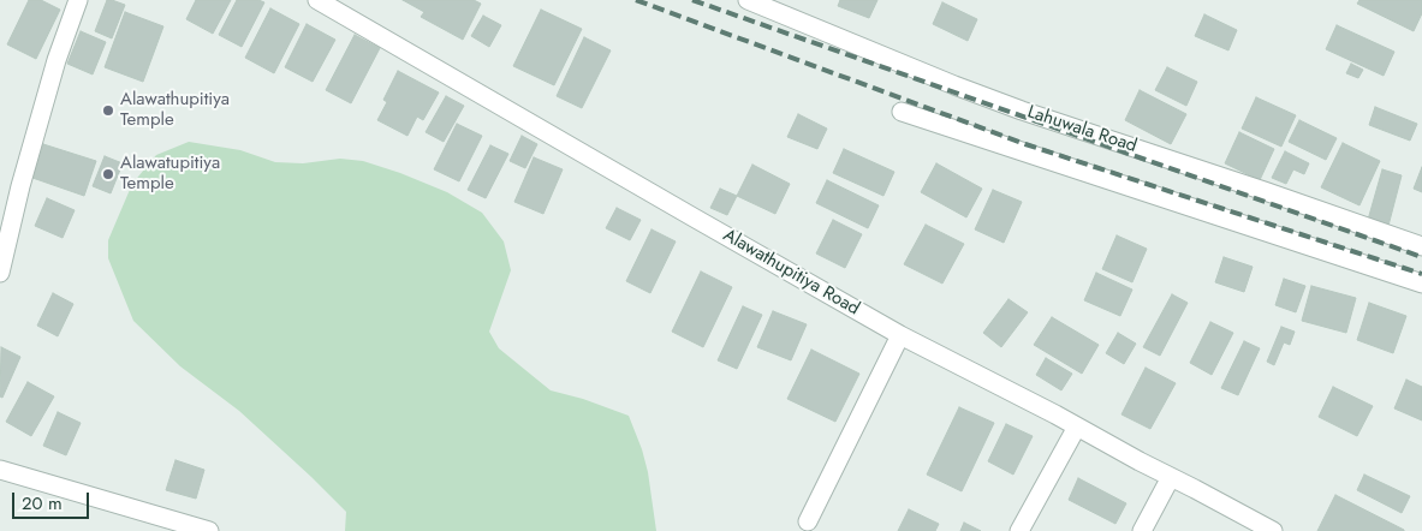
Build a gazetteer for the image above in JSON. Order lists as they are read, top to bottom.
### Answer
{
  "streets": {
    "street": ["Lahuwala Road", "Alawathupitiya Road"]
  },
  "places": ["Alawathupitiya Temple", "Alawatupitiya Temple"],
  "scale_bar": "20 m"
}
